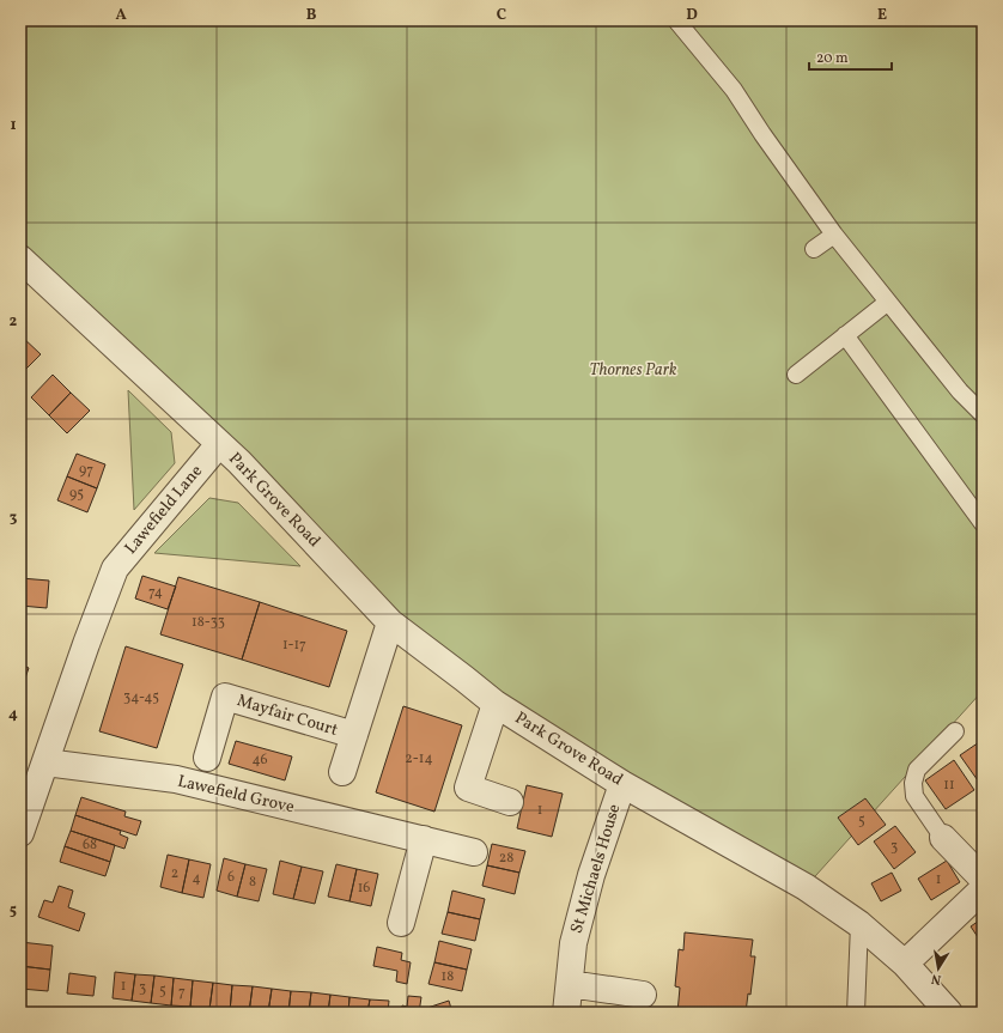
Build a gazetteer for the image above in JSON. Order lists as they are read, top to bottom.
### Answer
{
  "streets": {
    "street": [
      "Park Grove Road",
      "Lawefield Lane",
      "Mayfair Court",
      "Lawefield Grove",
      "St Michaels House"
    ]
  },
  "crossings": [
    ["Park Grove Road", "Lawefield Lane"],
    ["Park Grove Road", "Mayfair Court"],
    ["Park Grove Road", "St Michaels House"],
    ["Lawefield Lane", "Lawefield Grove"]
  ],
  "parks": ["Thornes Park"],
  "house_numbers": [
    "97",
    "95",
    "74",
    "18-33",
    "1-17",
    "34-45",
    "2-14",
    "46",
    "11",
    "1",
    "5",
    "68",
    "3",
    "28",
    "2",
    "6",
    "4",
    "1",
    "8",
    "16",
    "18",
    "1",
    "3",
    "5",
    "7"
  ],
  "scale_bar": "20 m",
  "north": "bottom",
  "grid": {
    "columns": [
      "A",
      "B",
      "C",
      "D",
      "E"
    ],
    "rows": [
      "1",
      "2",
      "3",
      "4",
      "5"
    ]
  }
}
